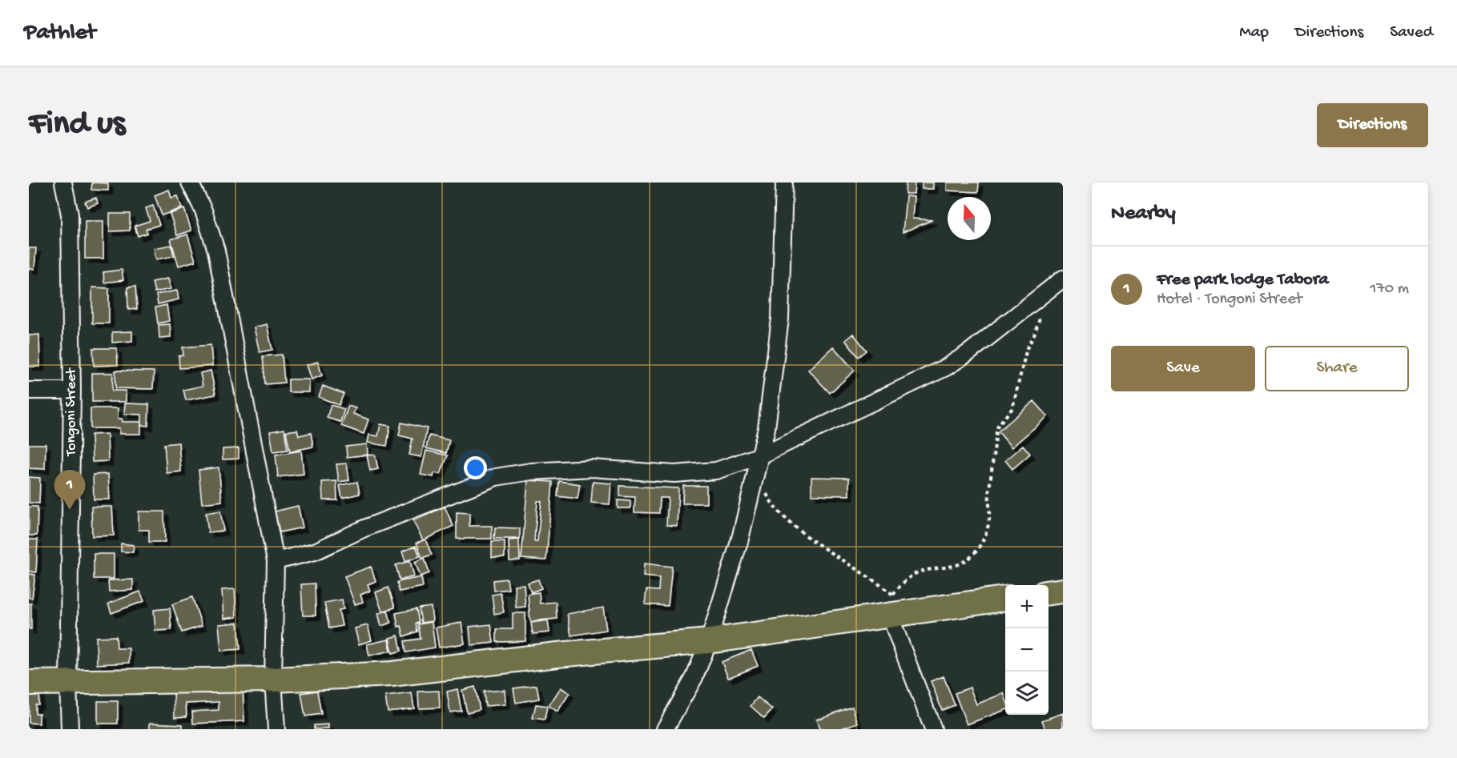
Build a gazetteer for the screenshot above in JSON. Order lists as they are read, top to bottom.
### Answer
{
  "streets": {
    "street": ["Tongoni Street"]
  },
  "north": "top",
  "page": {
    "header": "Pathlet",
    "nav": ["Map", "Directions", "Saved"],
    "buttons": [
      "Directions",
      ["Save", "Share"]
    ],
    "title": "Find us",
    "heading": "Nearby",
    "list": [
      {
        "mark": "1",
        "name": "Free park lodge Tabora",
        "note": "Hotel · Tongoni Street",
        "value": "170 m"
      }
    ],
    "pins": "1",
    "map_buttons": ["+", "−"]
  }
}
